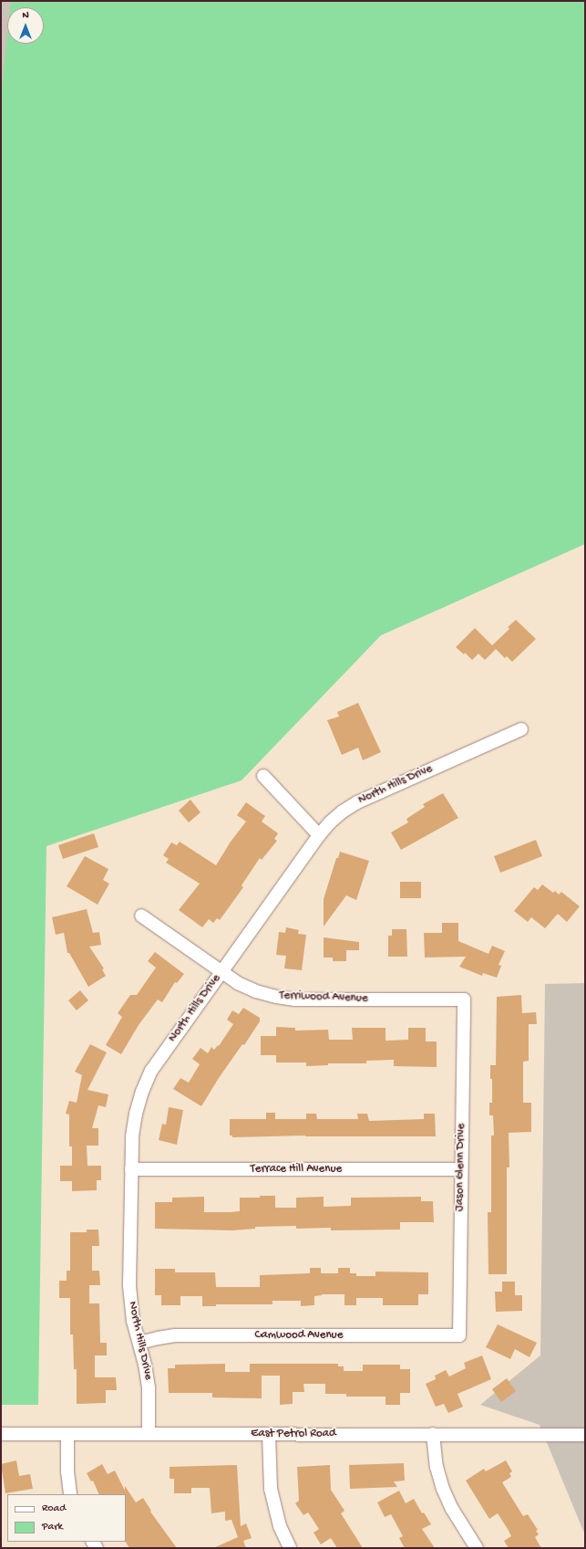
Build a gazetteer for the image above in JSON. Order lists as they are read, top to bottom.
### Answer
{
  "streets": {
    "street": [
      "North Hills Drive",
      "Terriwood Avenue",
      "Jason Glenn Drive",
      "Terrace Hill Avenue",
      "Camwood Avenue",
      "East Petrol Road"
    ]
  },
  "crossings": [
    ["North Hills Drive", "Terriwood Avenue"],
    ["North Hills Drive", "Terrace Hill Avenue"],
    ["North Hills Drive", "Camwood Avenue"],
    ["North Hills Drive", "East Petrol Road"],
    ["Terriwood Avenue", "Jason Glenn Drive"],
    ["Jason Glenn Drive", "Terrace Hill Avenue"],
    ["Jason Glenn Drive", "Camwood Avenue"]
  ],
  "legend": ["Road", "Park"],
  "north": "top"
}
